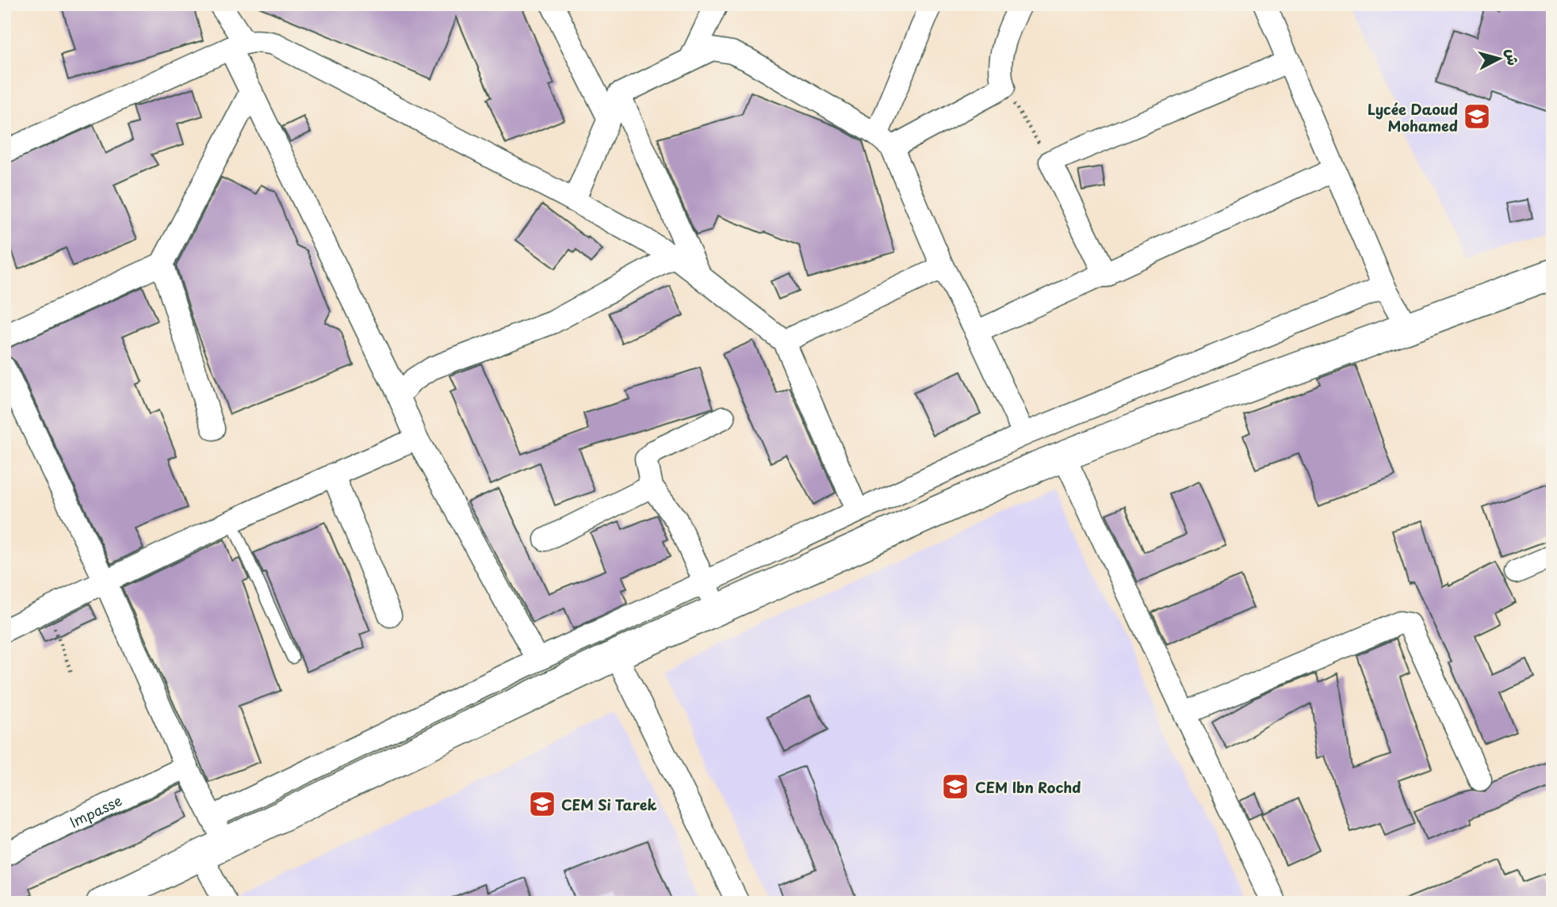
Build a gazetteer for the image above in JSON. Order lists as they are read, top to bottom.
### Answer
{
  "streets": {
    "street": ["Impasse"]
  },
  "places": {
    "school or university": ["Lycée Daoud Mohamed", "CEM Ibn Rochd", "CEM Si Tarek"]
  },
  "north": "right"
}
